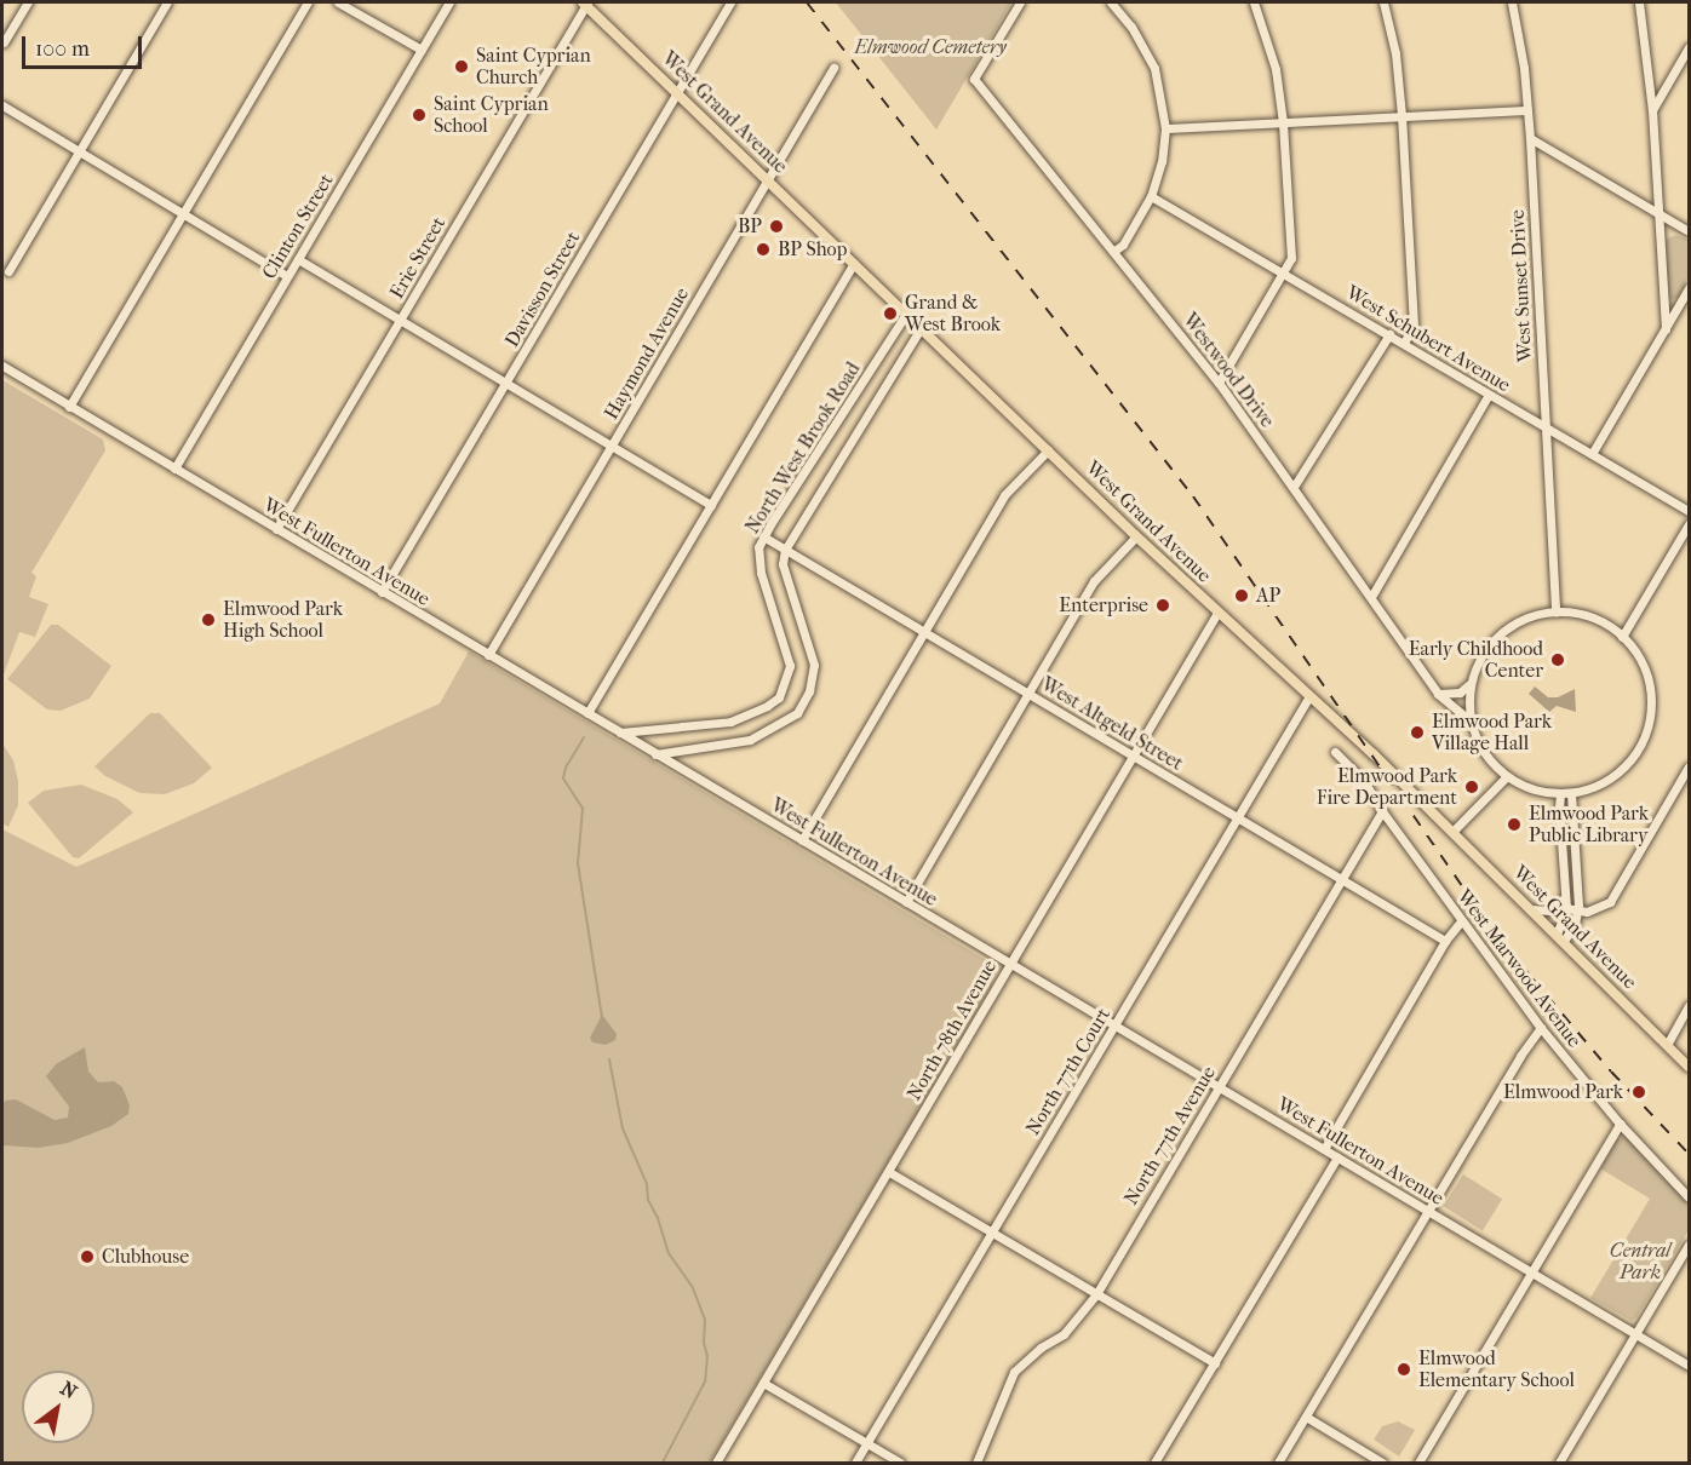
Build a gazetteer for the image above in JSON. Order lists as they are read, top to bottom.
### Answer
{
  "streets": {
    "main road": ["West Grand Avenue"],
    "street": [
      "Clinton Street",
      "Erie Street",
      "West Sunset Drive",
      "Davisson Street",
      "West Schubert Avenue",
      "Haymond Avenue",
      "Westwood Drive",
      "North West Brook Road",
      "West Fullerton Avenue",
      "West Altgeld Street",
      "West Marwood Avenue",
      "North 78th Avenue",
      "North 77th Court",
      "North 77th Avenue"
    ]
  },
  "crossings": [
    ["West Grand Avenue", "Erie Street"],
    ["West Grand Avenue", "Davisson Street"],
    ["West Grand Avenue", "Haymond Avenue"],
    ["West Grand Avenue", "North West Brook Road"],
    ["West Grand Avenue", "North 78th Avenue"],
    ["West Grand Avenue", "North 77th Court"],
    ["Clinton Street", "West Fullerton Avenue"],
    ["Erie Street", "West Fullerton Avenue"],
    ["West Sunset Drive", "West Schubert Avenue"],
    ["West Sunset Drive", "Westwood Drive"],
    ["Davisson Street", "West Fullerton Avenue"],
    ["Haymond Avenue", "West Fullerton Avenue"],
    ["North West Brook Road", "West Fullerton Avenue"],
    ["North West Brook Road", "West Altgeld Street"],
    ["West Fullerton Avenue", "North 78th Avenue"],
    ["West Fullerton Avenue", "North 77th Court"],
    ["West Fullerton Avenue", "North 77th Avenue"],
    ["West Altgeld Street", "North 78th Avenue"],
    ["West Altgeld Street", "North 77th Court"],
    ["West Altgeld Street", "North 77th Avenue"],
    ["West Marwood Avenue", "North 77th Avenue"]
  ],
  "parks": ["Elmwood Cemetery", "Central Park"],
  "places": [
    "Saint Cyprian Church",
    "Saint Cyprian School",
    "BP",
    "BP Shop",
    "Grand & West Brook",
    "AP",
    "Enterprise",
    "Elmwood Park High School",
    "Early Childhood Center",
    "Elmwood Park Village Hall",
    "Elmwood Park Fire Department",
    "Elmwood Park Public Library",
    "Elmwood Park",
    "Clubhouse",
    "Elmwood Elementary School"
  ],
  "scale_bar": "100 m",
  "north": "top right"
}
